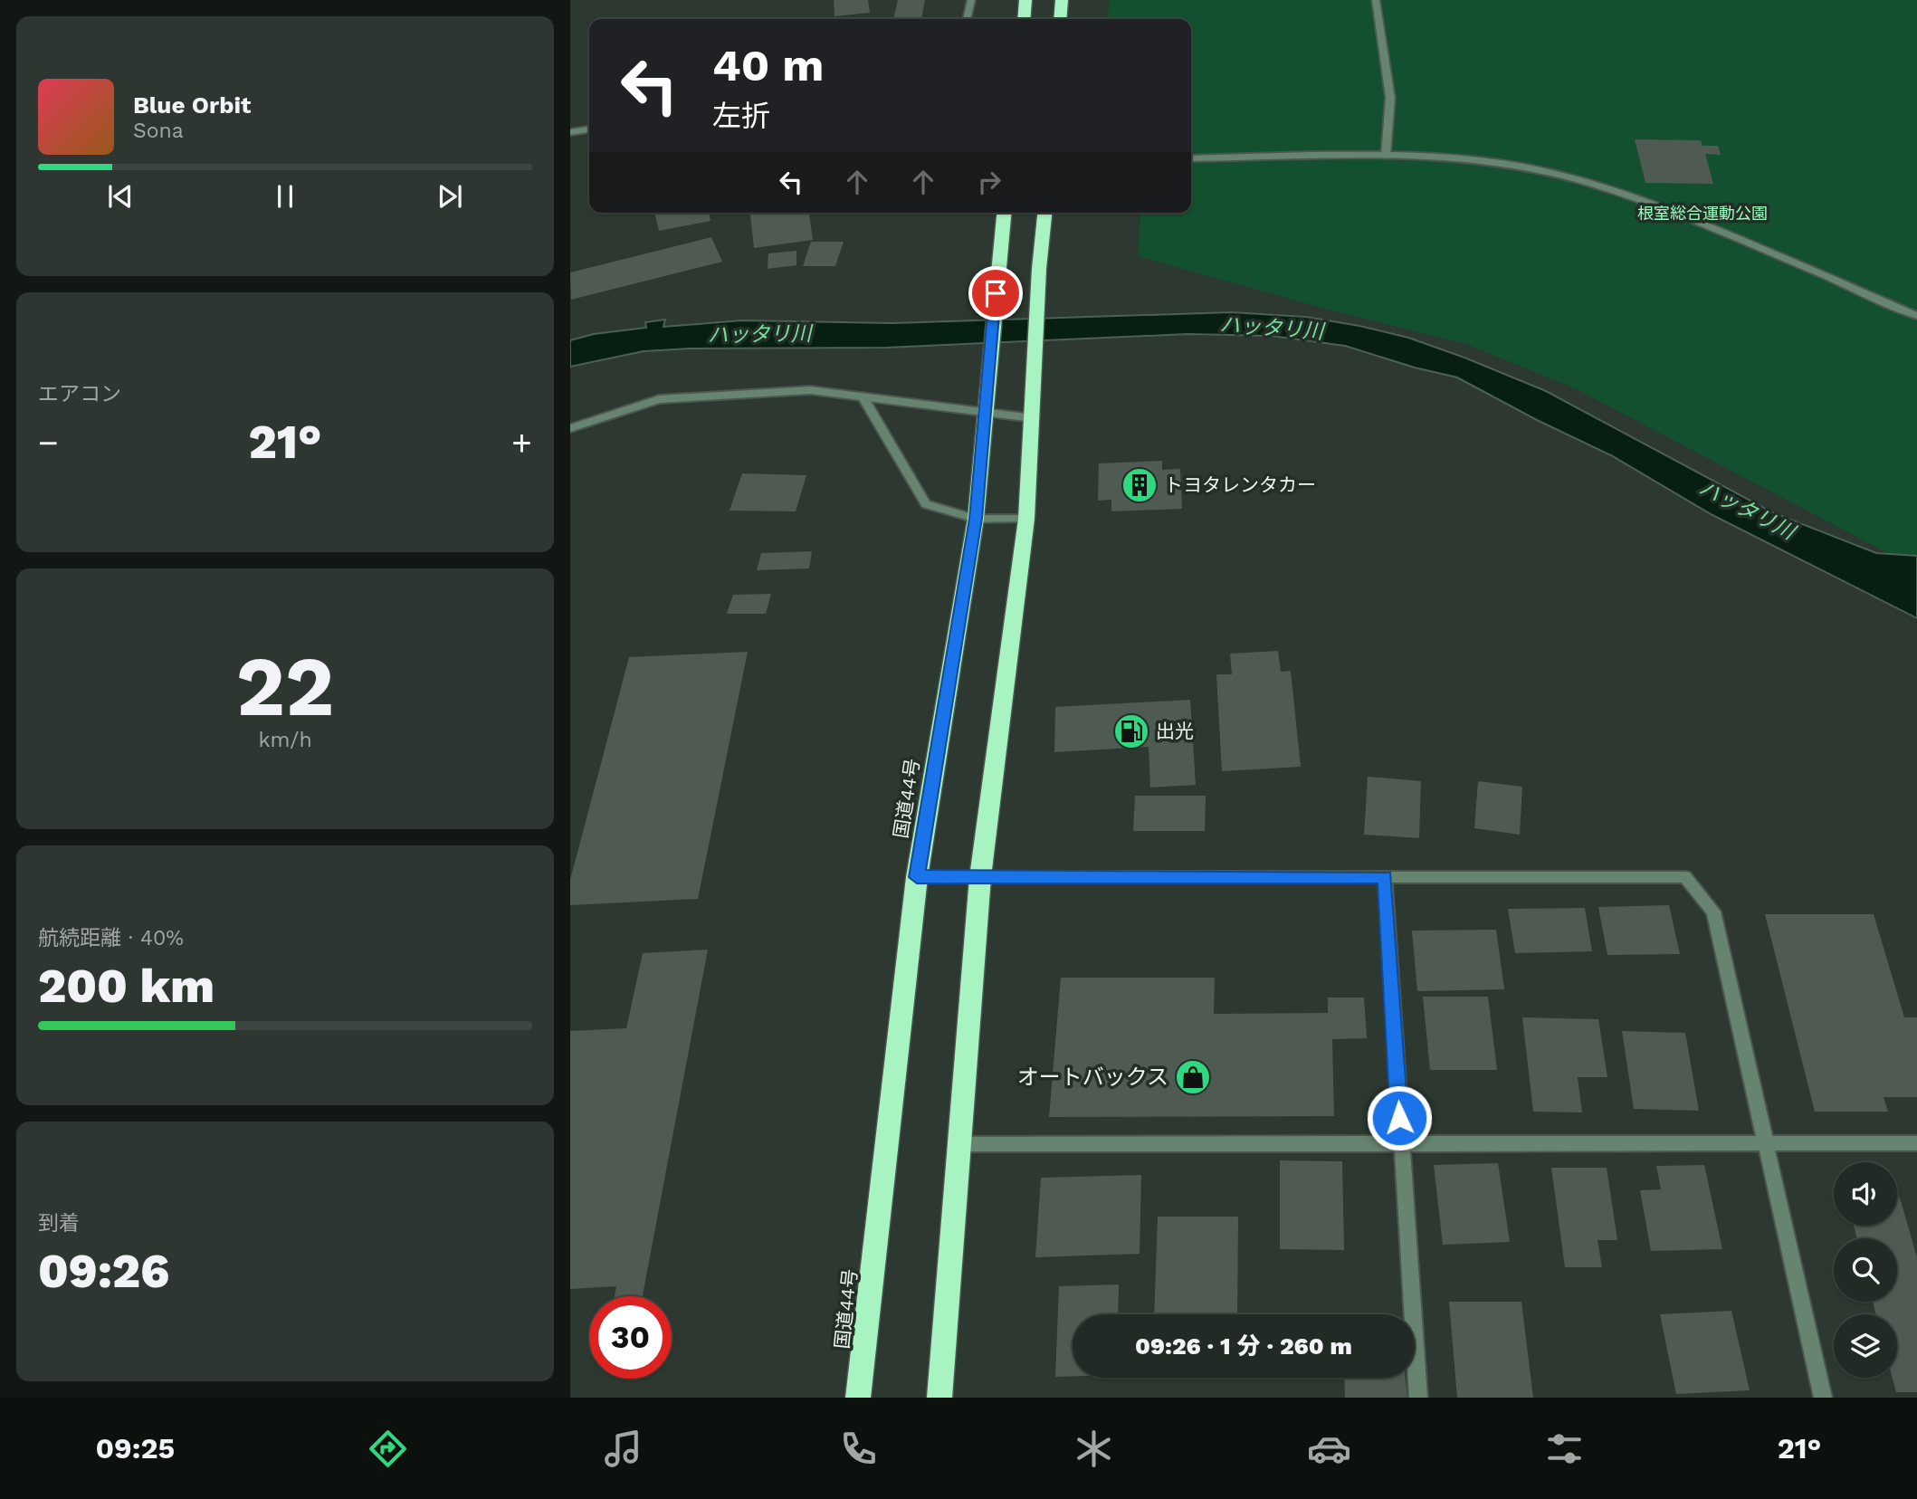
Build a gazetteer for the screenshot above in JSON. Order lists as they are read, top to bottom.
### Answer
{
  "streets": {
    "highway": ["国道44号"]
  },
  "water": ["ハッタリ川"],
  "parks": ["根室総合運動公園"],
  "places": {
    "building": ["トヨタレンタカー"],
    "fuel station": ["出光"],
    "shop": ["オートバックス"]
  },
  "page": {
    "turn": ["40 m", "左折"],
    "song": ["Blue Orbit", "Sona"],
    "tile": [
      "エアコン",
      ["22", "km/h"],
      ["航続距離 · 40%", "200 km"],
      ["到着", "09:26"]
    ],
    "heat": ["−", "21°", "+"],
    "limit": "30",
    "trip": "09:26 · 1 分 · 260 m",
    "tabs": ["09:25", "21°"]
  }
}
